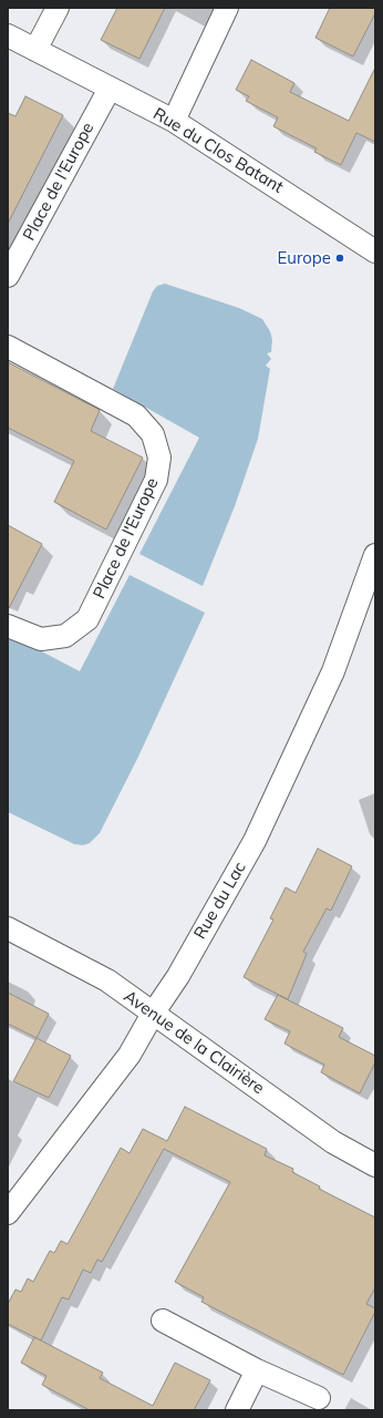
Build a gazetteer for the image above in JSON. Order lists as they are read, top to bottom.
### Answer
{
  "streets": {
    "street": [
      "Rue du Clos Batant",
      "Place de l'Europe",
      "Rue du Lac",
      "Avenue de la Clairière"
    ]
  },
  "crossings": [
    ["Rue du Clos Batant", "Place de l'Europe"],
    ["Rue du Lac", "Avenue de la Clairière"]
  ],
  "places": ["Europe"]
}
